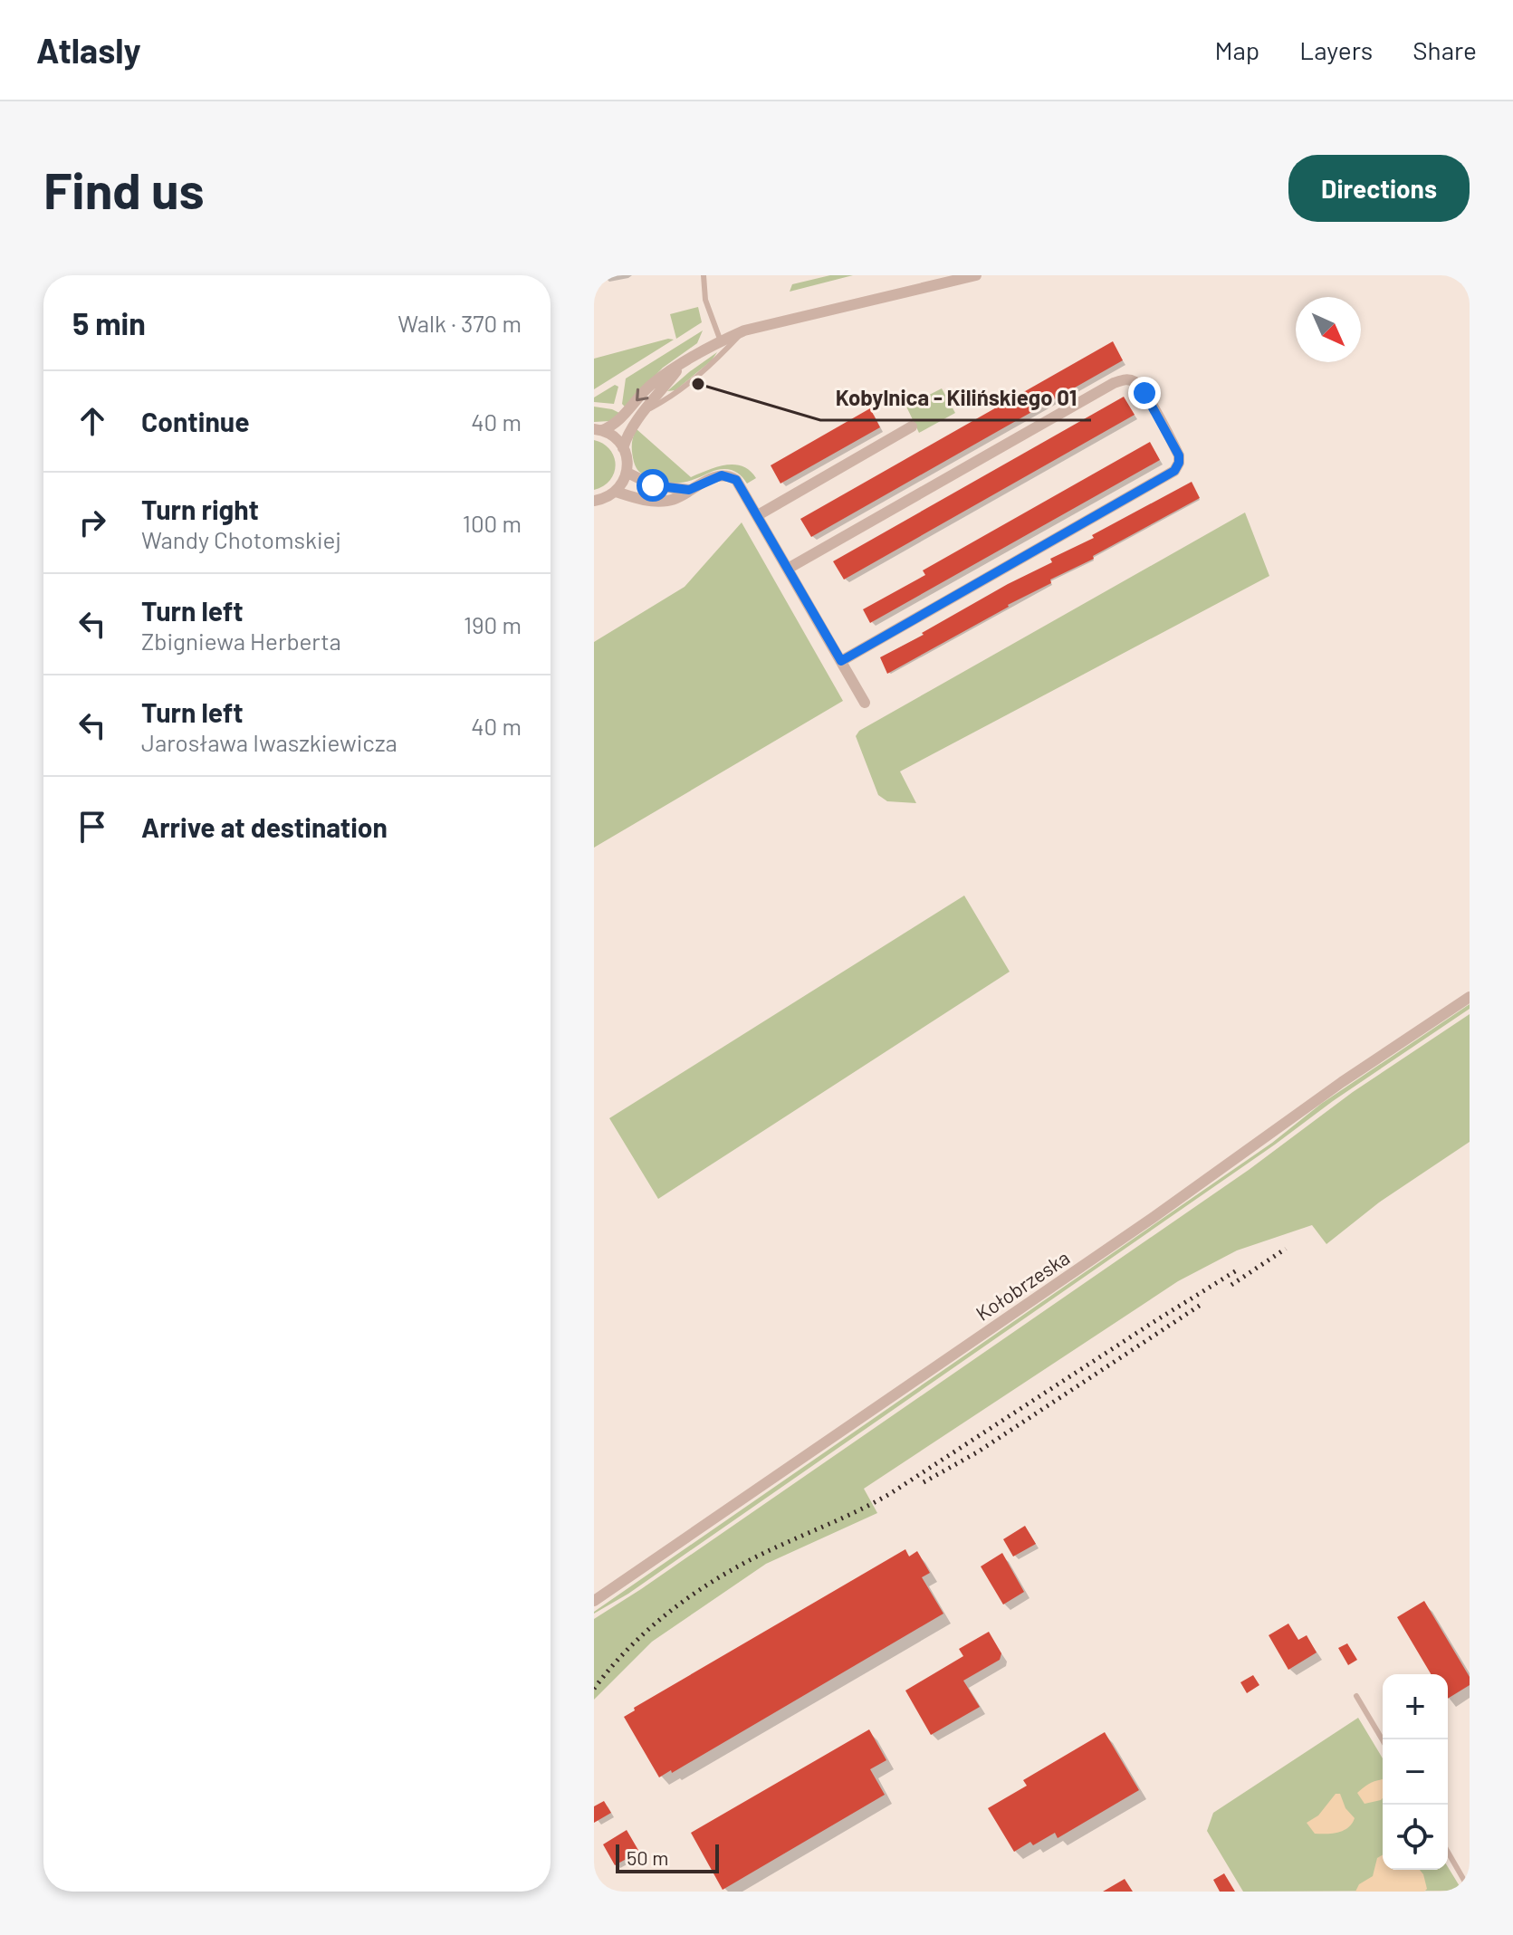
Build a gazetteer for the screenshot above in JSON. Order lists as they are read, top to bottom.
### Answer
{
  "streets": {
    "street": ["Kołobrzeska"]
  },
  "places": ["Kobylnica - Kilińskiego 01"],
  "scale_bar": "50 m",
  "north": "bottom right",
  "page": {
    "header": "Atlasly",
    "nav": ["Map", "Layers", "Share"],
    "buttons": "Directions",
    "title": "Find us",
    "heading": ["5 min", "Walk · 370 m"],
    "list": [
      ["Continue", "40 m"],
      ["Turn right", "Wandy Chotomskiej", "100 m"],
      ["Turn left", "Zbigniewa Herberta", "190 m"],
      ["Turn left", "Jarosława Iwaszkiewicza", "40 m"],
      "Arrive at destination"
    ],
    "map_buttons": ["+", "−"],
    "scale": "50 m"
  }
}
